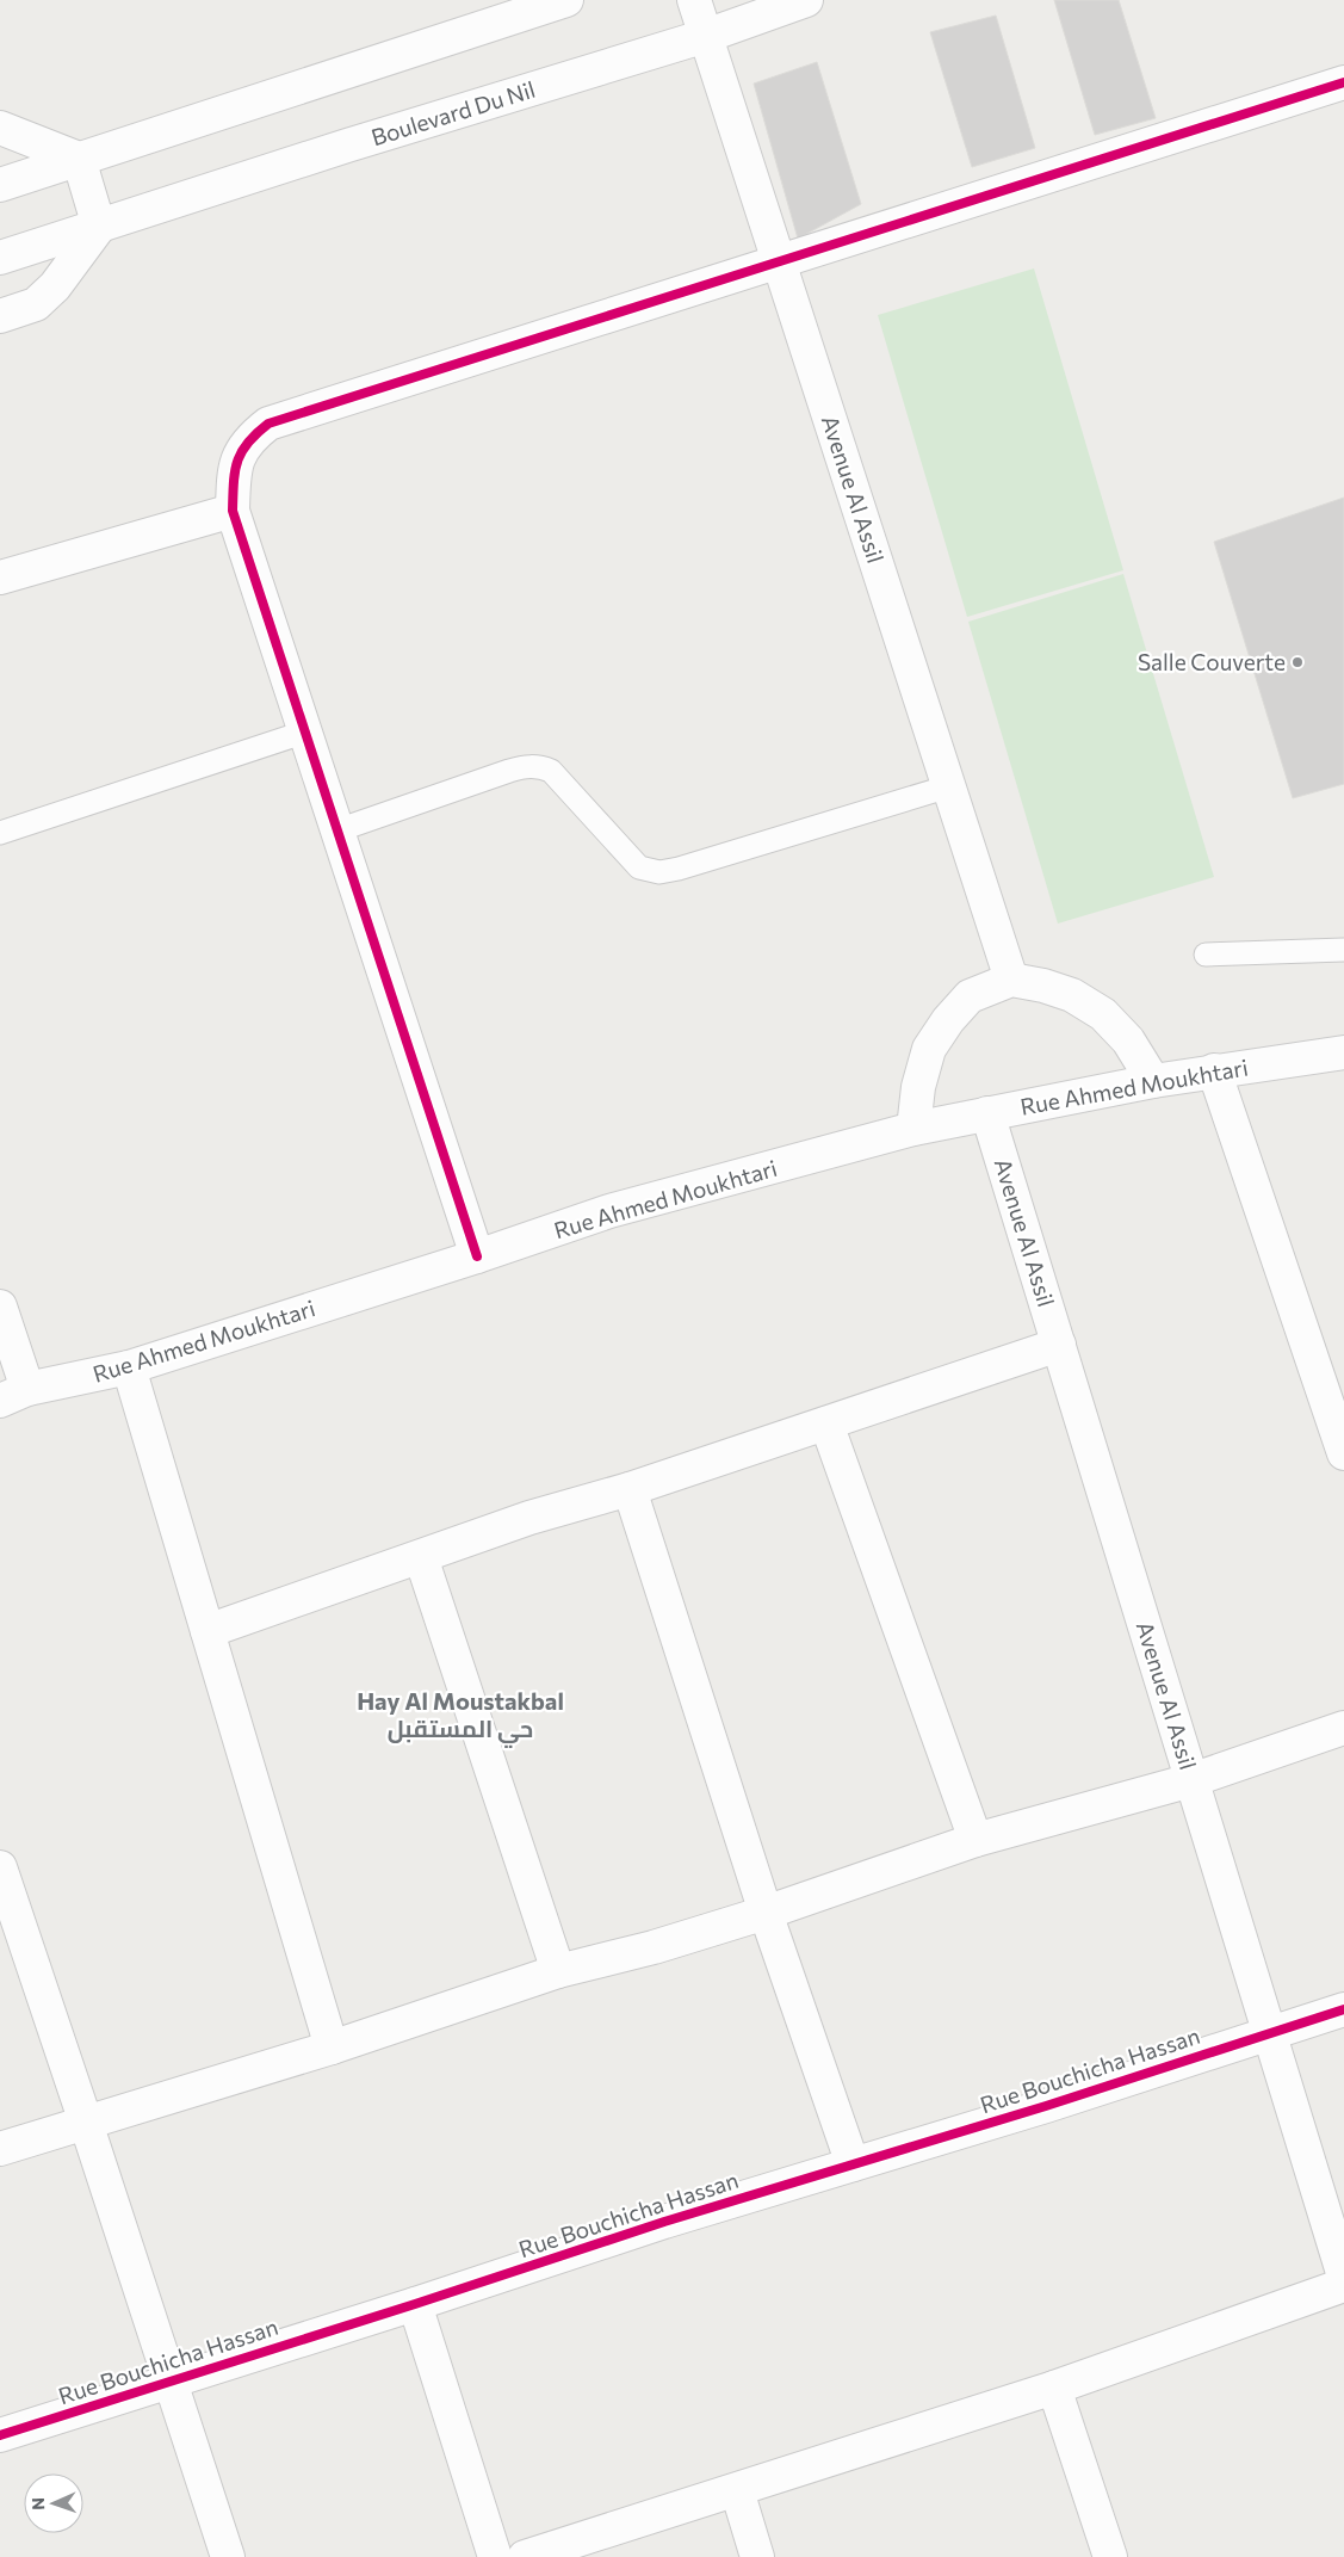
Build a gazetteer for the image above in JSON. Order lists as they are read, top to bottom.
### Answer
{
  "streets": {
    "street": [
      "Boulevard Du Nil",
      "Avenue Al Assil",
      "Rue Ahmed Moukhtari",
      "Rue Bouchicha Hassan"
    ]
  },
  "crossings": [
    ["Boulevard Du Nil", "Avenue Al Assil"],
    ["Avenue Al Assil", "Rue Ahmed Moukhtari"],
    ["Avenue Al Assil", "Rue Bouchicha Hassan"]
  ],
  "districts": ["Hay Al Moustakbal حي المستقبل"],
  "places": ["Salle Couverte"],
  "north": "left"
}
